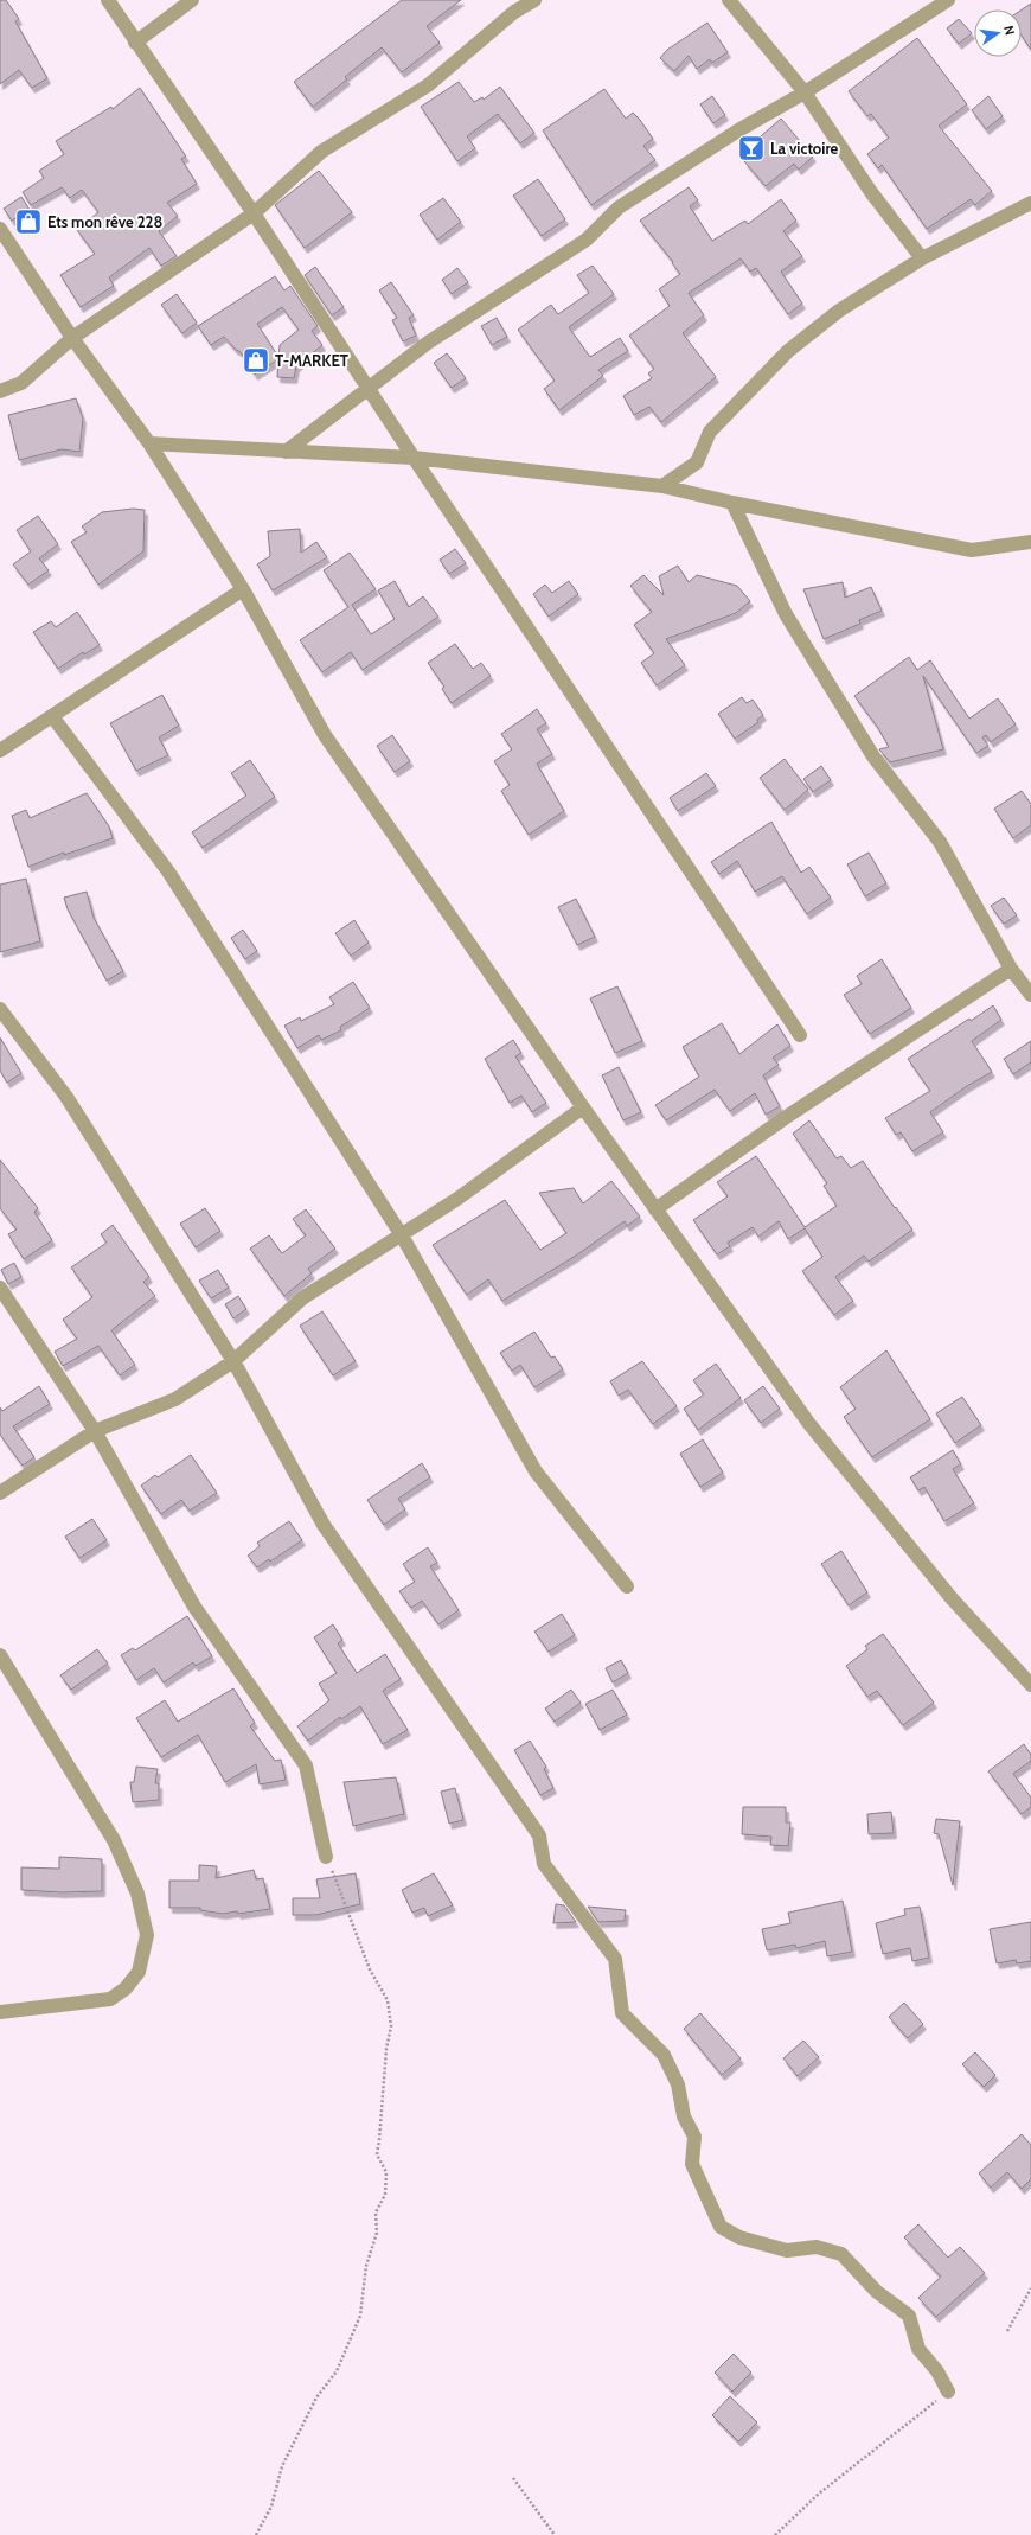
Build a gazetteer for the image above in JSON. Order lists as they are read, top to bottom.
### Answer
{
  "places": {
    "bar": ["La victoire"],
    "shop": ["Ets mon rêve 228", "T-MARKET"]
  },
  "north": "right"
}
